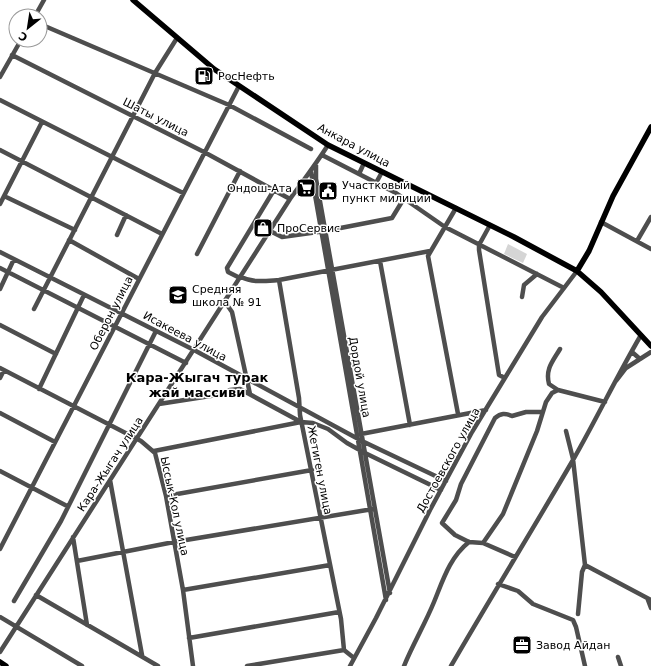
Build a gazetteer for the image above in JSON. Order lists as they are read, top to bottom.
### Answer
{
  "streets": {
    "main road": ["Анкара улица"],
    "street": [
      "Шаты улица",
      "Оберон улица",
      "Исакеева улица",
      "Дордой улица",
      "Достоевского улица",
      "Кара-Жыгач улица",
      "Жетиген улица",
      "Ыссык-Кол улица"
    ]
  },
  "crossings": [
    ["Шаты улица", "Оберон улица"],
    ["Шаты улица", "Кара-Жыгач улица"],
    ["Анкара улица", "Оберон улица"],
    ["Анкара улица", "Достоевского улица"],
    ["Анкара улица", "Кара-Жыгач улица"],
    ["Оберон улица", "Исакеева улица"],
    ["Оберон улица", "Ыссык-Кол улица"],
    ["Исакеева улица", "Дордой улица"],
    ["Исакеева улица", "Кара-Жыгач улица"],
    ["Исакеева улица", "Жетиген улица"],
    ["Дордой улица", "Достоевского улица"],
    ["Дордой улица", "Кара-Жыгач улица"],
    ["Кара-Жыгач улица", "Ыссык-Кол улица"]
  ],
  "districts": ["Кара-Жыгач турак жай массиви"],
  "places": {
    "fuel station": ["РосНефть"],
    "supermarket": ["Ондош-Ата"],
    "public building": ["Участковый пункт милиции"],
    "shop": ["ПроСервис"],
    "school or university": ["Средняя школа № 91"],
    "office": ["Завод Айдан"]
  },
  "north": "bottom left"
}
